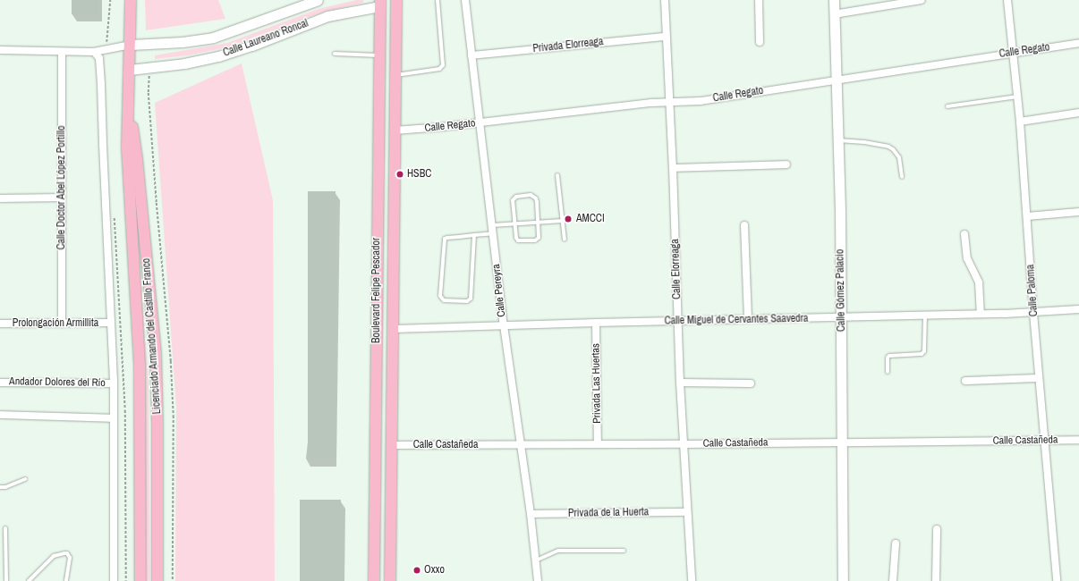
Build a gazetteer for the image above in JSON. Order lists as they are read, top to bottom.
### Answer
{
  "streets": {
    "main road": ["Boulevard Felipe Pescador", "Licenciado Armando del Castillo Franco"],
    "street": [
      "Calle Laureano Roncal",
      "Privada Elorreaga",
      "Calle Regato",
      "Calle Doctor Abel López Portillo",
      "Calle Elorreaga",
      "Calle Pereyra",
      "Calle Gómez Palacio",
      "Calle Paloma",
      "Calle Miguel de Cervantes Saavedra",
      "Prolongación Armillita",
      "Andador Dolores del Río",
      "Privada Las Huertas",
      "Calle Castañeda",
      "Privada de la Huerta"
    ]
  },
  "crossings": [
    ["Calle Laureano Roncal", "Boulevard Felipe Pescador"],
    ["Calle Laureano Roncal", "Licenciado Armando del Castillo Franco"],
    ["Privada Elorreaga", "Calle Elorreaga"],
    ["Privada Elorreaga", "Calle Pereyra"],
    ["Calle Regato", "Calle Elorreaga"],
    ["Calle Regato", "Boulevard Felipe Pescador"],
    ["Calle Regato", "Calle Pereyra"],
    ["Calle Regato", "Calle Gómez Palacio"],
    ["Calle Regato", "Calle Paloma"],
    ["Calle Doctor Abel López Portillo", "Prolongación Armillita"],
    ["Calle Elorreaga", "Calle Miguel de Cervantes Saavedra"],
    ["Calle Elorreaga", "Calle Castañeda"],
    ["Calle Elorreaga", "Privada de la Huerta"],
    ["Boulevard Felipe Pescador", "Calle Miguel de Cervantes Saavedra"],
    ["Boulevard Felipe Pescador", "Calle Castañeda"],
    ["Calle Pereyra", "Calle Miguel de Cervantes Saavedra"],
    ["Calle Pereyra", "Calle Castañeda"],
    ["Calle Pereyra", "Privada de la Huerta"],
    ["Calle Gómez Palacio", "Calle Miguel de Cervantes Saavedra"],
    ["Calle Gómez Palacio", "Calle Castañeda"],
    ["Calle Paloma", "Calle Miguel de Cervantes Saavedra"],
    ["Calle Paloma", "Calle Castañeda"],
    ["Calle Miguel de Cervantes Saavedra", "Privada Las Huertas"],
    ["Privada Las Huertas", "Calle Castañeda"]
  ],
  "places": ["HSBC", "AMCCI", "Oxxo"]
}
